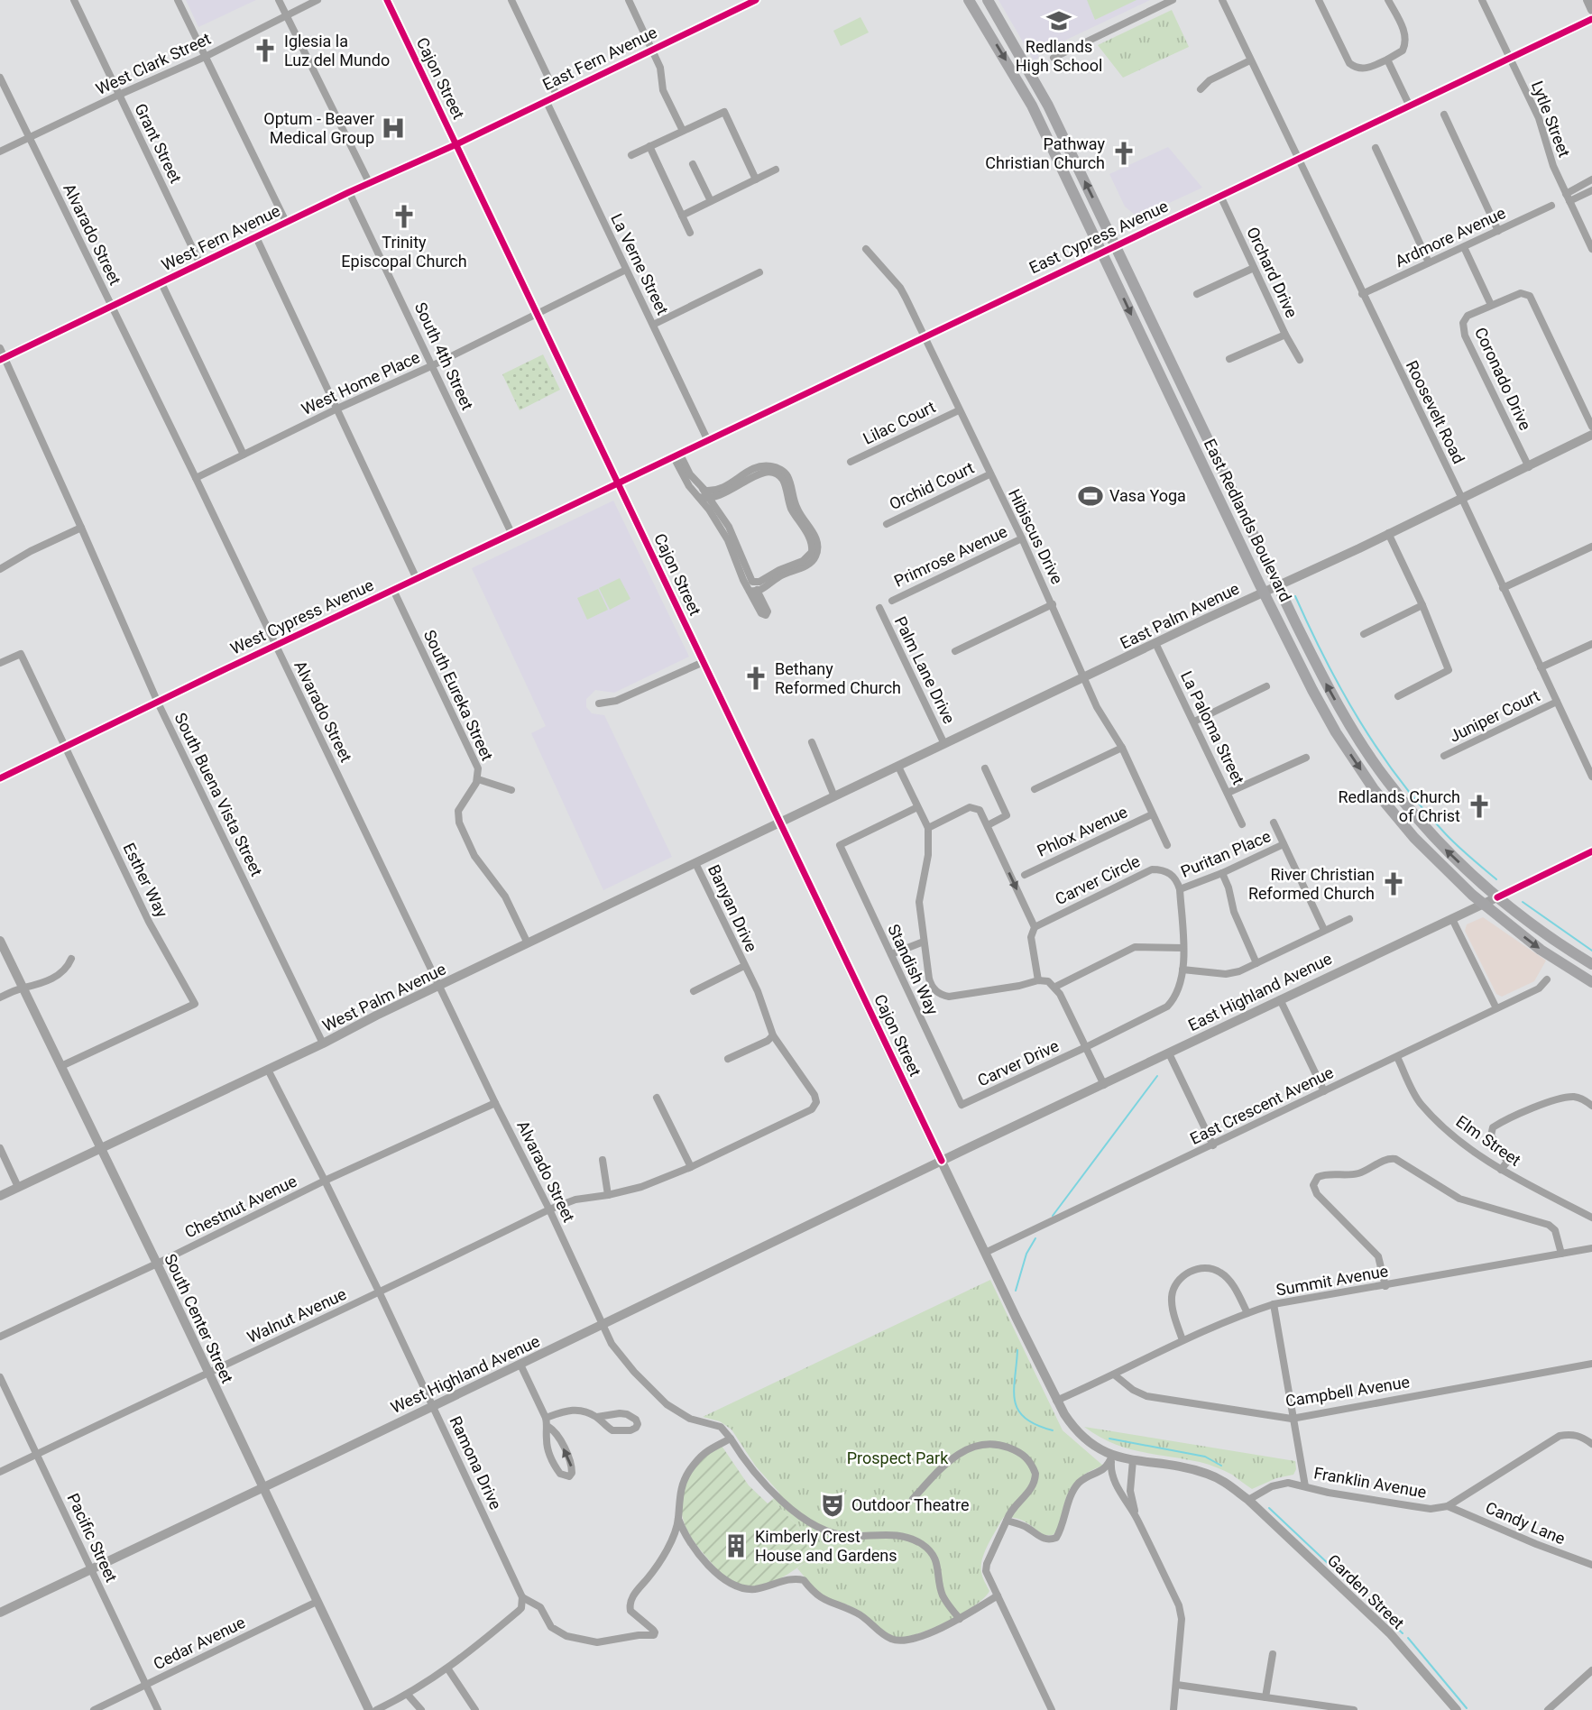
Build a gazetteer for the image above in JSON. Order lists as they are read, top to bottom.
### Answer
{
  "streets": {
    "main road": [
      "East Cypress Avenue",
      "East Redlands Boulevard",
      "West Cypress Avenue",
      "East Highland Avenue"
    ],
    "street": [
      "East Fern Avenue",
      "West Clark Street",
      "Cajon Street",
      "Lytle Street",
      "Grant Street",
      "Alvarado Street",
      "Ardmore Avenue",
      "West Fern Avenue",
      "La Verne Street",
      "Orchard Drive",
      "South 4th Street",
      "Coronado Drive",
      "West Home Place",
      "Roosevelt Road",
      "Lilac Court",
      "Orchid Court",
      "Hibiscus Drive",
      "Primrose Avenue",
      "East Palm Avenue",
      "Palm Lane Drive",
      "South Eureka Street",
      "Juniper Court",
      "La Paloma Street",
      "South Buena Vista Street",
      "Phlox Avenue",
      "Puritan Place",
      "Esther Way",
      "Carver Circle",
      "Banyan Drive",
      "Standish Way",
      "West Palm Avenue",
      "Carver Drive",
      "East Crescent Avenue",
      "Elm Street",
      "Chestnut Avenue",
      "Summit Avenue",
      "Walnut Avenue",
      "South Center Street",
      "West Highland Avenue",
      "Campbell Avenue",
      "Ramona Drive",
      "Franklin Avenue",
      "Candy Lane",
      "Pacific Street",
      "Garden Street",
      "Cedar Avenue"
    ]
  },
  "crossings": [
    ["East Fern Avenue", "Cajon Street"],
    ["East Fern Avenue", "West Fern Avenue"],
    ["East Fern Avenue", "La Verne Street"],
    ["West Clark Street", "Grant Street"],
    ["West Clark Street", "Alvarado Street"],
    ["Cajon Street", "East Cypress Avenue"],
    ["Cajon Street", "West Fern Avenue"],
    ["Cajon Street", "West Home Place"],
    ["Cajon Street", "East Palm Avenue"],
    ["Cajon Street", "West Cypress Avenue"],
    ["Cajon Street", "East Highland Avenue"],
    ["Cajon Street", "West Palm Avenue"],
    ["Cajon Street", "East Crescent Avenue"],
    ["Cajon Street", "Summit Avenue"],
    ["Cajon Street", "West Highland Avenue"],
    ["Lytle Street", "East Cypress Avenue"],
    ["Grant Street", "West Fern Avenue"],
    ["Alvarado Street", "West Fern Avenue"],
    ["Alvarado Street", "West Home Place"],
    ["Alvarado Street", "West Cypress Avenue"],
    ["Alvarado Street", "West Palm Avenue"],
    ["Alvarado Street", "Chestnut Avenue"],
    ["Alvarado Street", "Walnut Avenue"],
    ["Alvarado Street", "West Highland Avenue"],
    ["East Cypress Avenue", "La Verne Street"],
    ["East Cypress Avenue", "Orchard Drive"],
    ["East Cypress Avenue", "Roosevelt Road"],
    ["East Cypress Avenue", "East Redlands Boulevard"],
    ["East Cypress Avenue", "Hibiscus Drive"],
    ["East Cypress Avenue", "West Cypress Avenue"],
    ["Ardmore Avenue", "Coronado Drive"],
    ["Ardmore Avenue", "Roosevelt Road"],
    ["West Fern Avenue", "South 4th Street"],
    ["West Fern Avenue", "South Buena Vista Street"],
    ["La Verne Street", "West Home Place"],
    ["South 4th Street", "West Home Place"],
    ["South 4th Street", "West Cypress Avenue"],
    ["Coronado Drive", "East Palm Avenue"],
    ["Roosevelt Road", "East Palm Avenue"],
    ["Roosevelt Road", "Juniper Court"],
    ["Lilac Court", "Hibiscus Drive"],
    ["Orchid Court", "Hibiscus Drive"],
    ["East Redlands Boulevard", "East Palm Avenue"],
    ["East Redlands Boulevard", "East Highland Avenue"],
    ["Hibiscus Drive", "Primrose Avenue"],
    ["Hibiscus Drive", "East Palm Avenue"],
    ["Hibiscus Drive", "Phlox Avenue"],
    ["East Palm Avenue", "Palm Lane Drive"],
    ["East Palm Avenue", "La Paloma Street"],
    ["East Palm Avenue", "West Palm Avenue"],
    ["West Cypress Avenue", "South Eureka Street"],
    ["West Cypress Avenue", "South Buena Vista Street"],
    ["West Cypress Avenue", "Esther Way"],
    ["South Eureka Street", "West Palm Avenue"],
    ["South Buena Vista Street", "West Palm Avenue"],
    ["Puritan Place", "Carver Circle"],
    ["Esther Way", "South Center Street"],
    ["Banyan Drive", "West Palm Avenue"],
    ["Banyan Drive", "Walnut Avenue"],
    ["Standish Way", "Carver Drive"],
    ["East Highland Avenue", "West Highland Avenue"],
    ["West Palm Avenue", "South Center Street"],
    ["West Palm Avenue", "Ramona Drive"],
    ["East Crescent Avenue", "Elm Street"],
    ["Chestnut Avenue", "South Center Street"],
    ["Chestnut Avenue", "Ramona Drive"],
    ["Summit Avenue", "Campbell Avenue"],
    ["Walnut Avenue", "South Center Street"],
    ["Walnut Avenue", "Ramona Drive"],
    ["Walnut Avenue", "Pacific Street"],
    ["South Center Street", "West Highland Avenue"],
    ["South Center Street", "Cedar Avenue"],
    ["West Highland Avenue", "Ramona Drive"],
    ["West Highland Avenue", "Pacific Street"],
    ["Franklin Avenue", "Candy Lane"],
    ["Franklin Avenue", "Garden Street"],
    ["Pacific Street", "Cedar Avenue"]
  ],
  "parks": ["Prospect Park"],
  "places": {
    "school or university": ["Redlands High School"],
    "church": [
      "Iglesia la Luz del Mundo",
      "Pathway Christian Church",
      "Trinity Episcopal Church",
      "Bethany Reformed Church",
      "Redlands Church of Christ",
      "River Christian Reformed Church"
    ],
    "hospital": ["Optum - Beaver Medical Group"],
    "sports": ["Vasa Yoga"],
    "theatre": ["Outdoor Theatre"],
    "building": ["Kimberly Crest House and Gardens"]
  }
}
